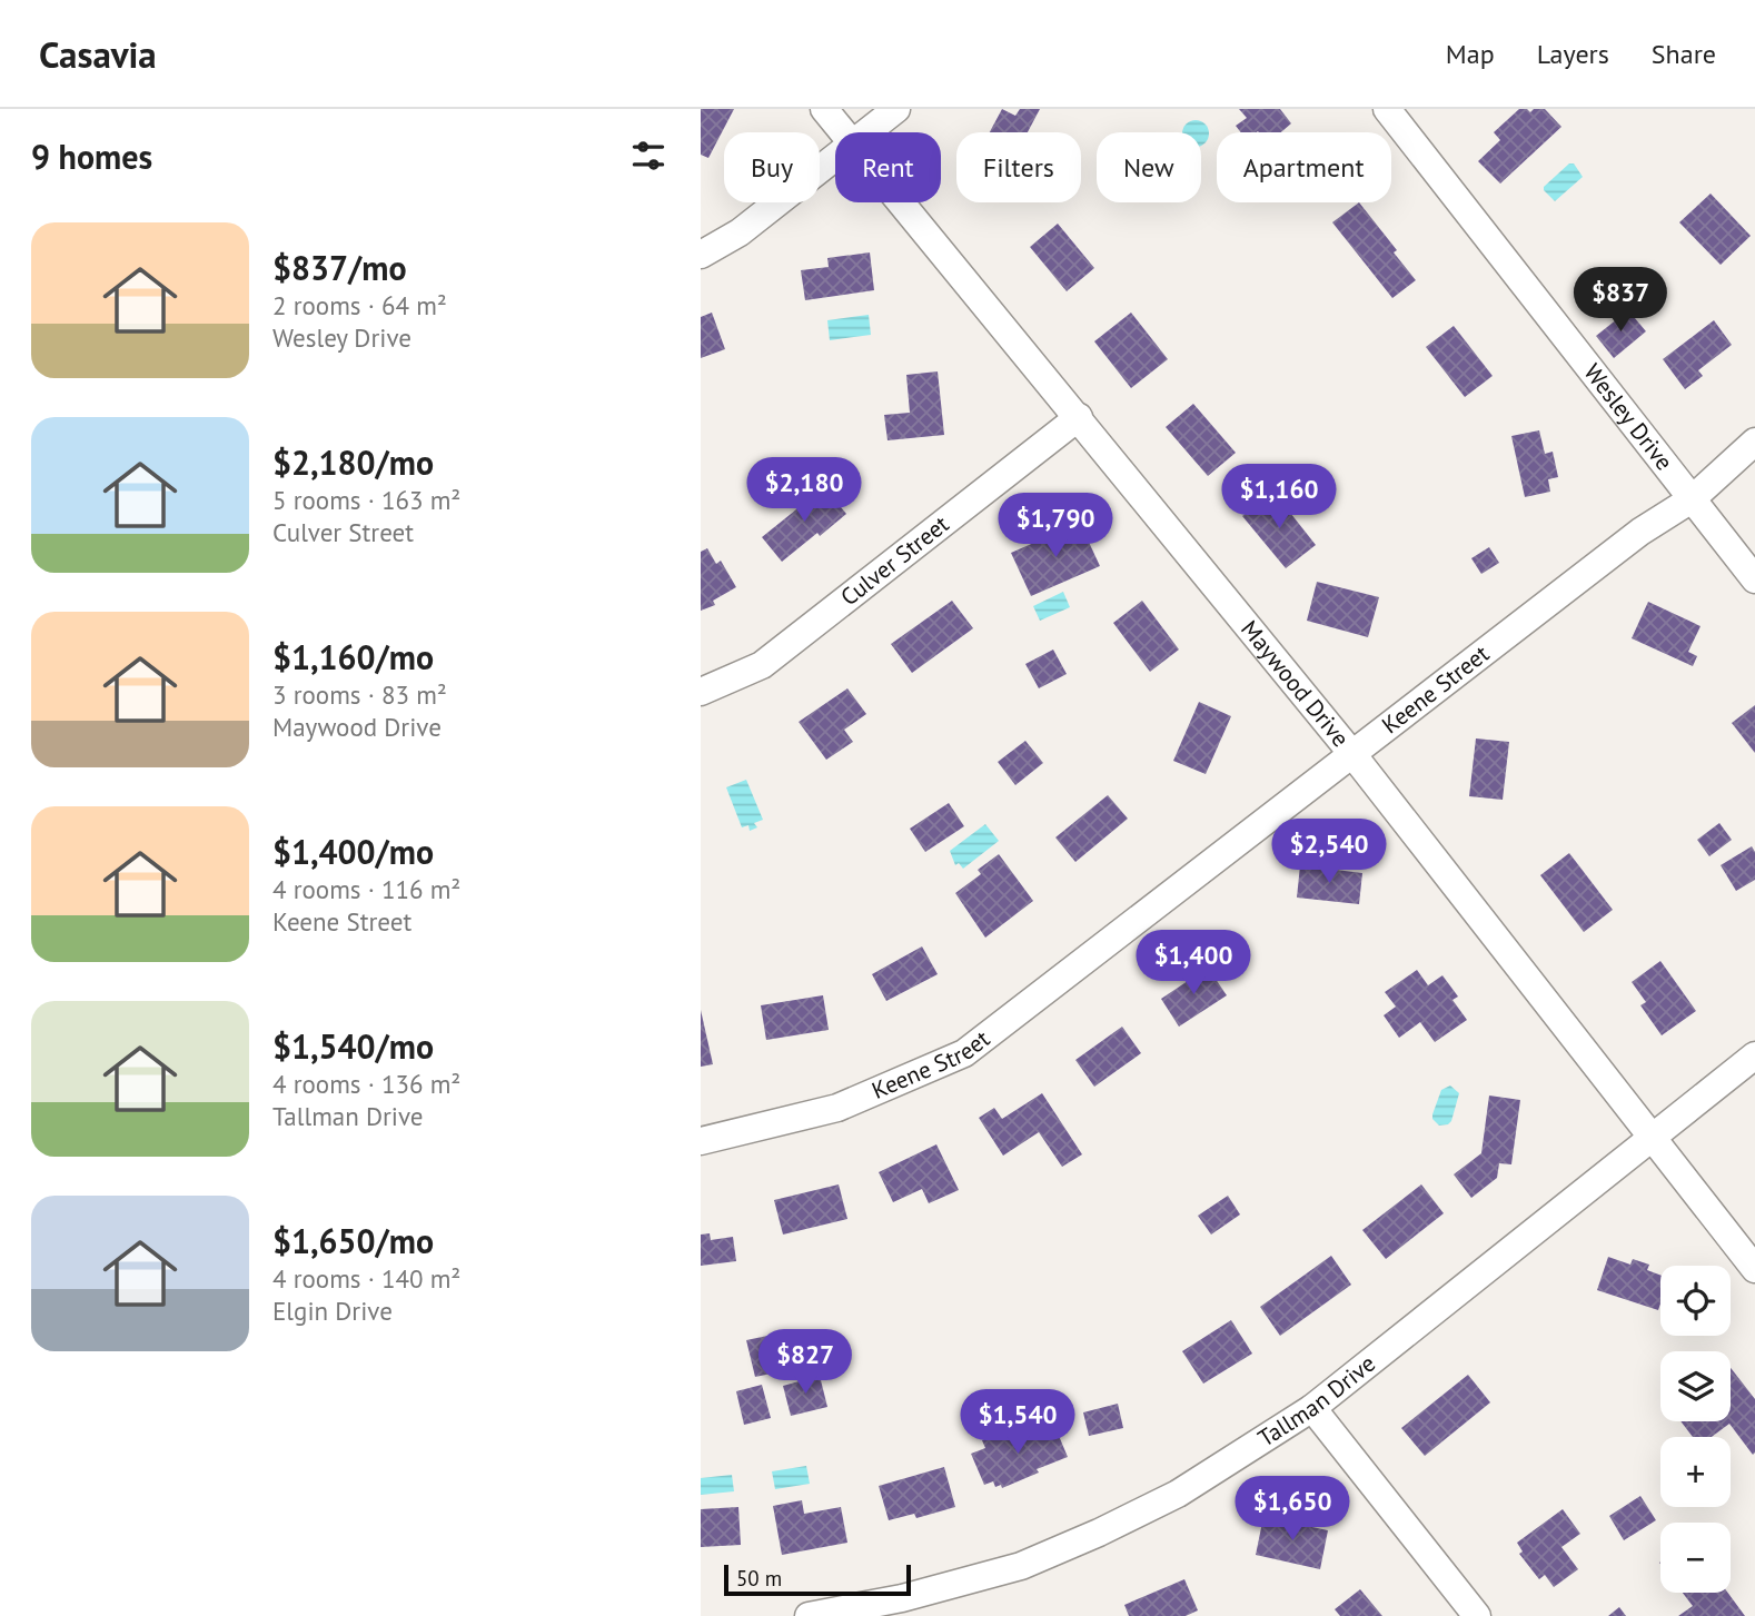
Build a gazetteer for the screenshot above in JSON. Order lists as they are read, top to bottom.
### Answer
{
  "streets": {
    "street": [
      "Wesley Drive",
      "Culver Street",
      "Maywood Drive",
      "Keene Street",
      "Tallman Drive"
    ]
  },
  "crossings": [
    ["Wesley Drive", "Keene Street"],
    ["Culver Street", "Maywood Drive"],
    ["Maywood Drive", "Keene Street"],
    ["Maywood Drive", "Tallman Drive"]
  ],
  "scale_bar": "50 m",
  "page": {
    "header": "Casavia",
    "nav": ["Map", "Layers", "Share"],
    "heading": "9 homes",
    "chip": [
      "Buy",
      "Rent",
      "Filters",
      "New",
      "Apartment"
    ],
    "list": [
      {
        "name": "$837/mo",
        "note": "2 rooms · 64 m² · Wesley Drive"
      },
      {
        "name": "$2,180/mo",
        "note": "5 rooms · 163 m² · Culver Street"
      },
      {
        "name": "$1,160/mo",
        "note": "3 rooms · 83 m² · Maywood Drive"
      },
      {
        "name": "$1,400/mo",
        "note": "4 rooms · 116 m² · Keene Street"
      },
      {
        "name": "$1,540/mo",
        "note": "4 rooms · 136 m² · Tallman Drive"
      },
      {
        "name": "$1,650/mo",
        "note": "4 rooms · 140 m² · Elgin Drive"
      }
    ],
    "price": [
      "$837",
      "$2,180",
      "$1,160",
      "$1,790",
      "$2,540",
      "$1,400",
      "$827",
      "$1,540",
      "$1,650"
    ],
    "map_buttons": ["+", "−"],
    "scale": "50 m"
  }
}
